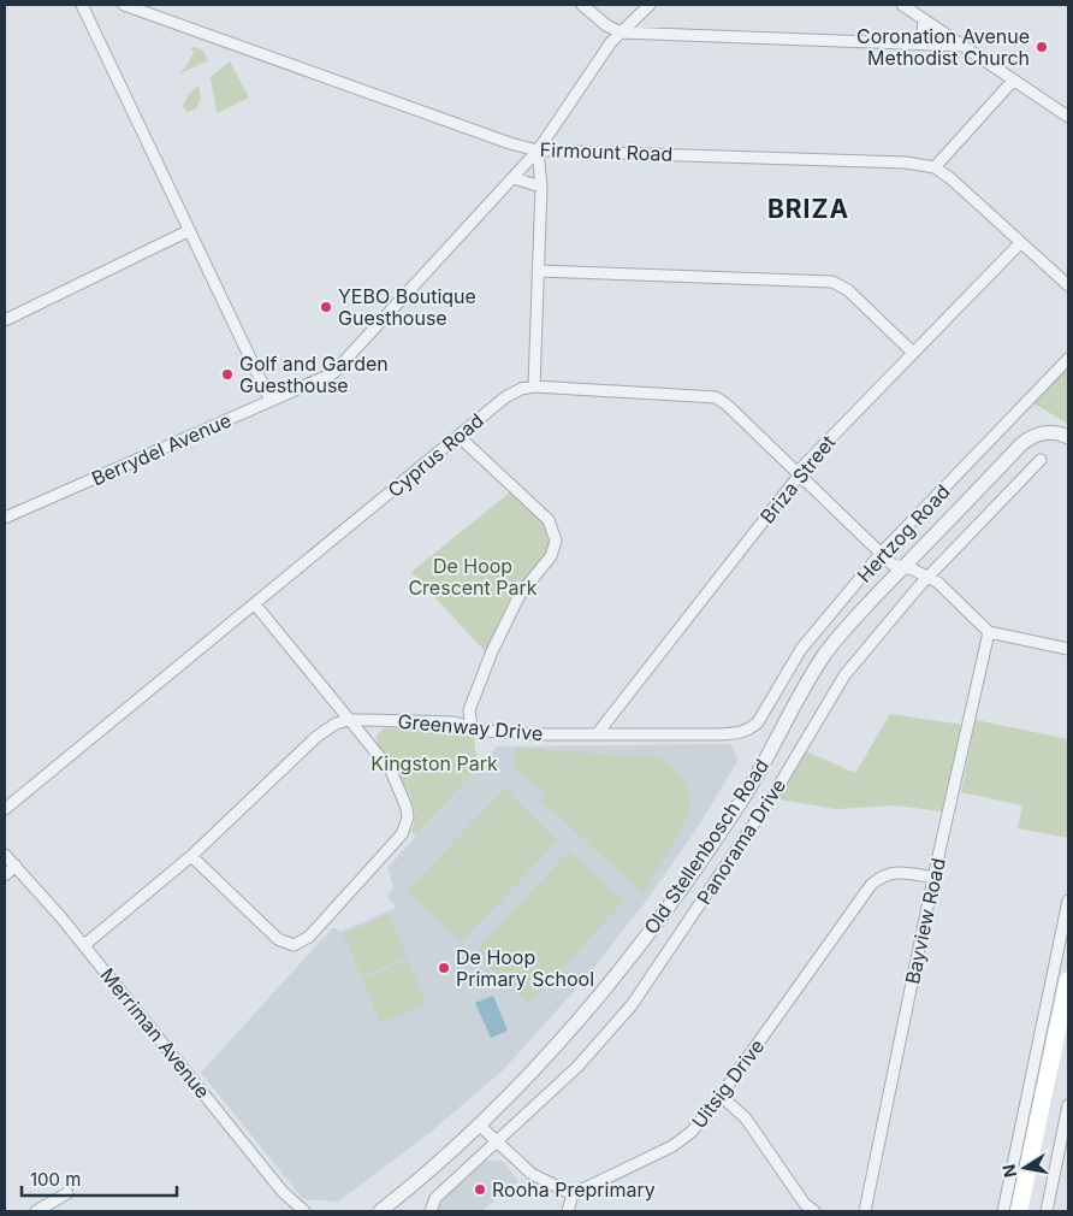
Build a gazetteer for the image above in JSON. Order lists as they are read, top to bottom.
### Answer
{
  "streets": {
    "street": [
      "Firmount Road",
      "Berrydel Avenue",
      "Cyprus Road",
      "Briza Street",
      "Hertzog Road",
      "Greenway Drive",
      "Panorama Drive",
      "Old Stellenbosch Road",
      "Bayview Road",
      "Merriman Avenue",
      "Uitsig Drive"
    ]
  },
  "crossings": [
    ["Firmount Road", "Berrydel Avenue"],
    ["Firmount Road", "Briza Street"],
    ["Cyprus Road", "Briza Street"],
    ["Cyprus Road", "Hertzog Road"],
    ["Cyprus Road", "Panorama Drive"],
    ["Cyprus Road", "Old Stellenbosch Road"],
    ["Cyprus Road", "Bayview Road"],
    ["Briza Street", "Greenway Drive"],
    ["Hertzog Road", "Greenway Drive"],
    ["Greenway Drive", "Merriman Avenue"],
    ["Bayview Road", "Uitsig Drive"]
  ],
  "districts": ["BRIZA"],
  "parks": ["De Hoop Crescent Park", "Kingston Park"],
  "places": [
    "Coronation Avenue Methodist Church",
    "YEBO Boutique Guesthouse",
    "Golf and Garden Guesthouse",
    "De Hoop Primary School",
    "Rooha Preprimary"
  ],
  "scale_bar": "100 m",
  "north": "left"
}
